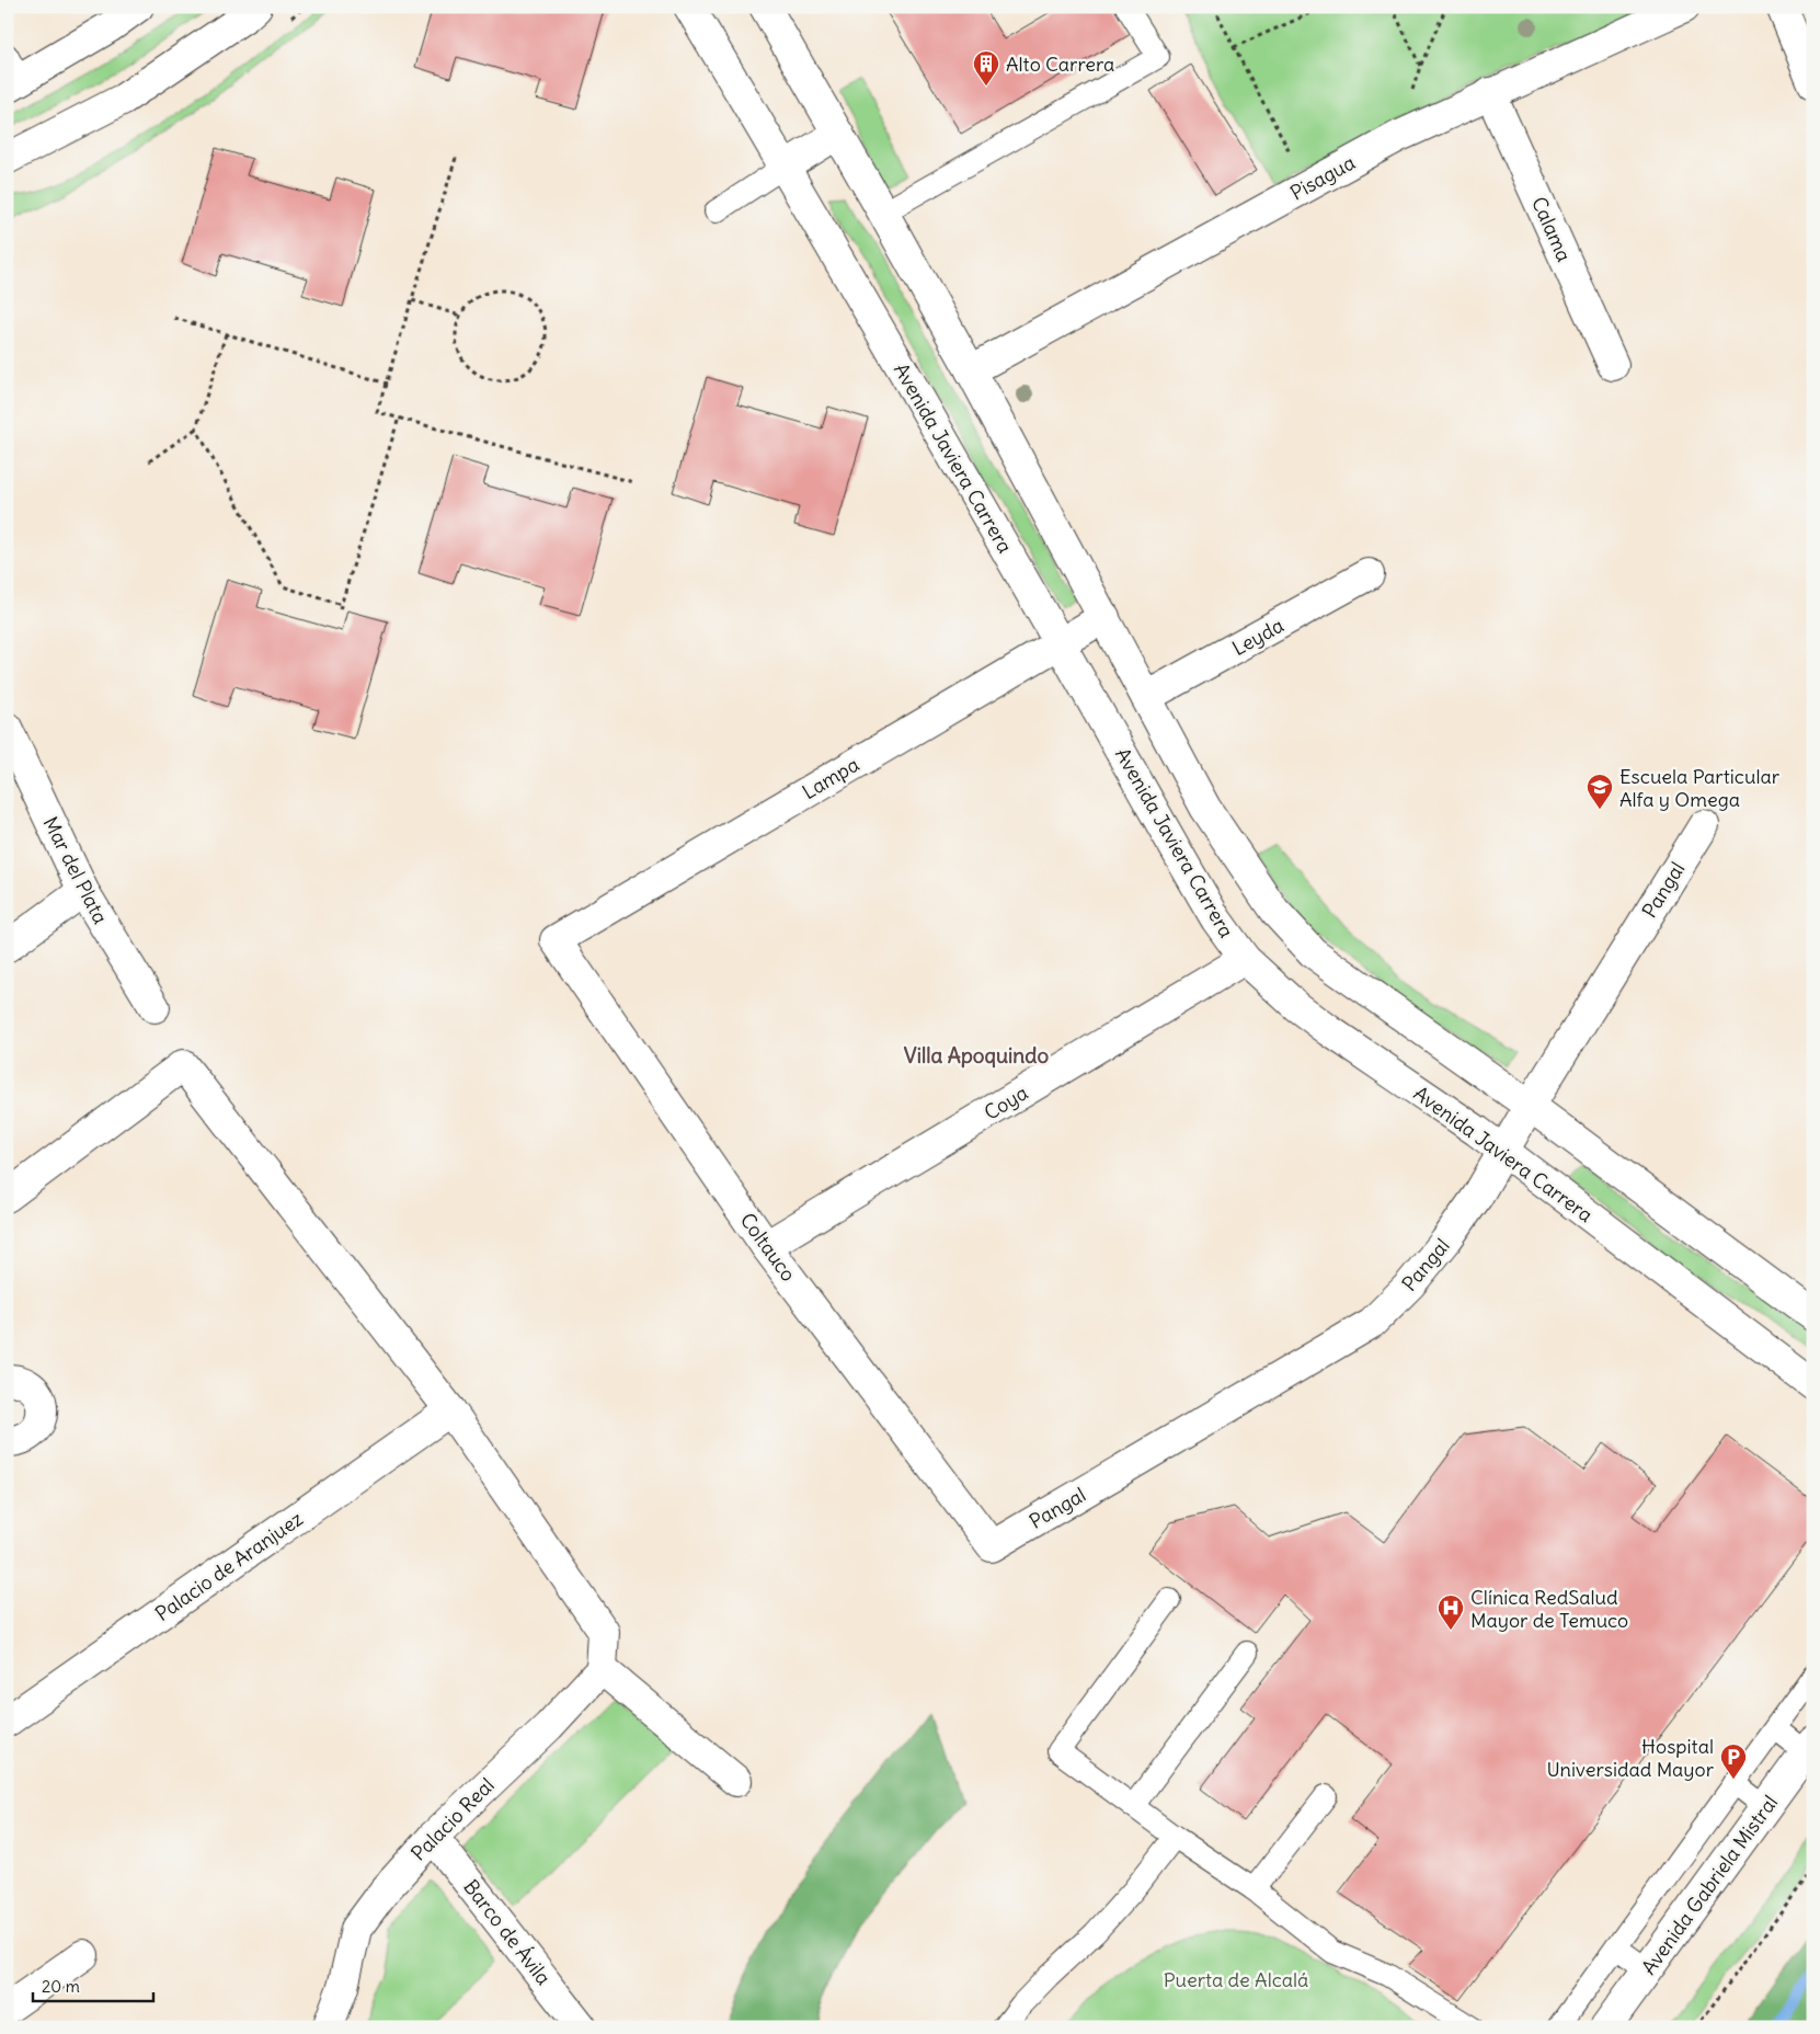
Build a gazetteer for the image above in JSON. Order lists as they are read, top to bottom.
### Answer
{
  "streets": {
    "street": [
      "Pisagua",
      "Calama",
      "Avenida Javiera Carrera",
      "Leyda",
      "Lampa",
      "Mar del Plata",
      "Pangal",
      "Coya",
      "Coltauco",
      "Palacio de Aranjuez",
      "Palacio Real",
      "Avenida Gabriela Mistral",
      "Barco de Ávila"
    ]
  },
  "crossings": [
    ["Pisagua", "Calama"],
    ["Avenida Javiera Carrera", "Lampa"],
    ["Avenida Javiera Carrera", "Pangal"],
    ["Avenida Javiera Carrera", "Coya"],
    ["Lampa", "Coltauco"],
    ["Pangal", "Coltauco"],
    ["Coya", "Coltauco"],
    ["Palacio Real", "Barco de Ávila"]
  ],
  "districts": ["Villa Apoquindo"],
  "parks": ["Puerta de Alcalá"],
  "places": {
    "building": ["Alto Carrera"],
    "school or university": ["Escuela Particular Alfa y Omega"],
    "hospital": ["Clínica RedSalud Mayor de Temuco"],
    "parking": ["Hospital Universidad Mayor"]
  },
  "scale_bar": "20 m"
}
